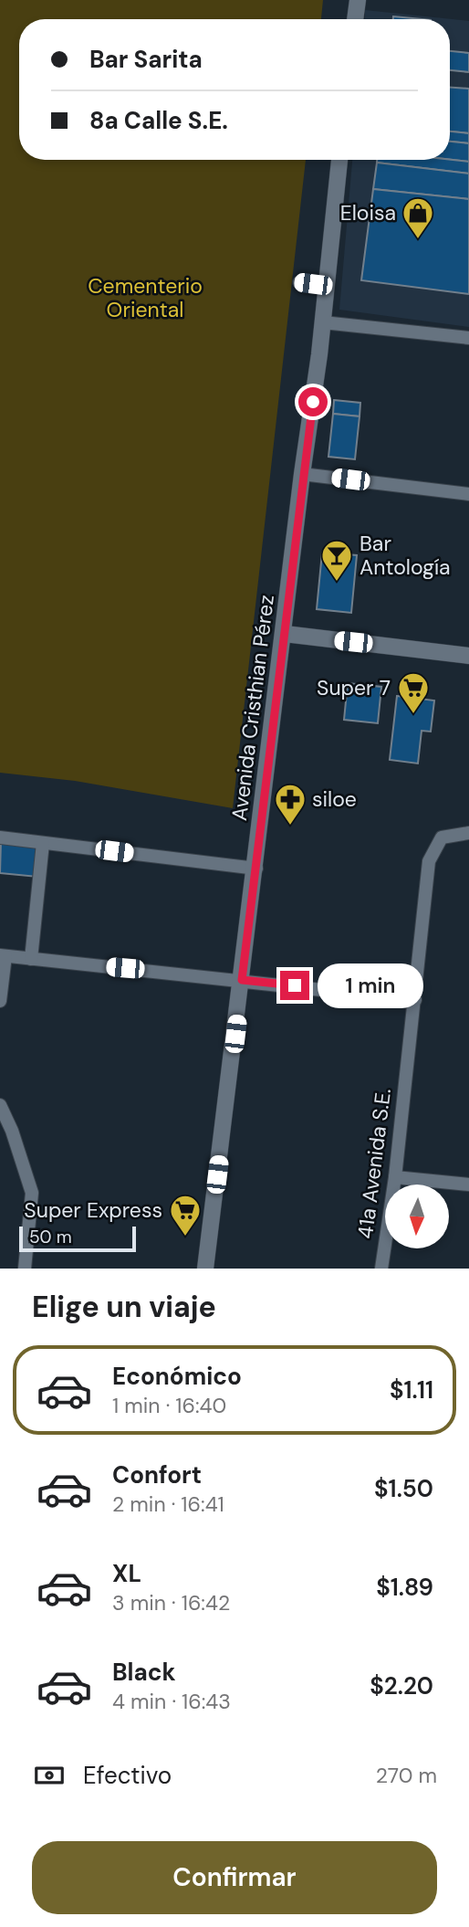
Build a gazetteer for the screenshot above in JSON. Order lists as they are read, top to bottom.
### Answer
{
  "streets": {
    "street": ["Avenida Cristhian Pérez", "41a Avenida S.E."]
  },
  "parks": ["Cementerio Oriental"],
  "places": {
    "shop": ["Eloisa"],
    "bar": ["Bar Antología"],
    "supermarket": ["Super 7", "Super Express"],
    "pharmacy": ["siloe"]
  },
  "scale_bar": "50 m",
  "north": "bottom",
  "page": {
    "banner": ["Bar Sarita", "8a Calle S.E."],
    "bubble": "1 min",
    "scale": "50 m",
    "heading": "Elige un viaje",
    "list": [
      {
        "name": "Económico",
        "note": "1 min · 16:40",
        "value": "$1.11"
      },
      {
        "name": "Confort",
        "note": "2 min · 16:41",
        "value": "$1.50"
      },
      {
        "name": "XL",
        "note": "3 min · 16:42",
        "value": "$1.89"
      },
      {
        "name": "Black",
        "note": "4 min · 16:43",
        "value": "$2.20"
      }
    ],
    "pay": ["Efectivo", "270 m"],
    "buttons": "Confirmar"
  }
}
